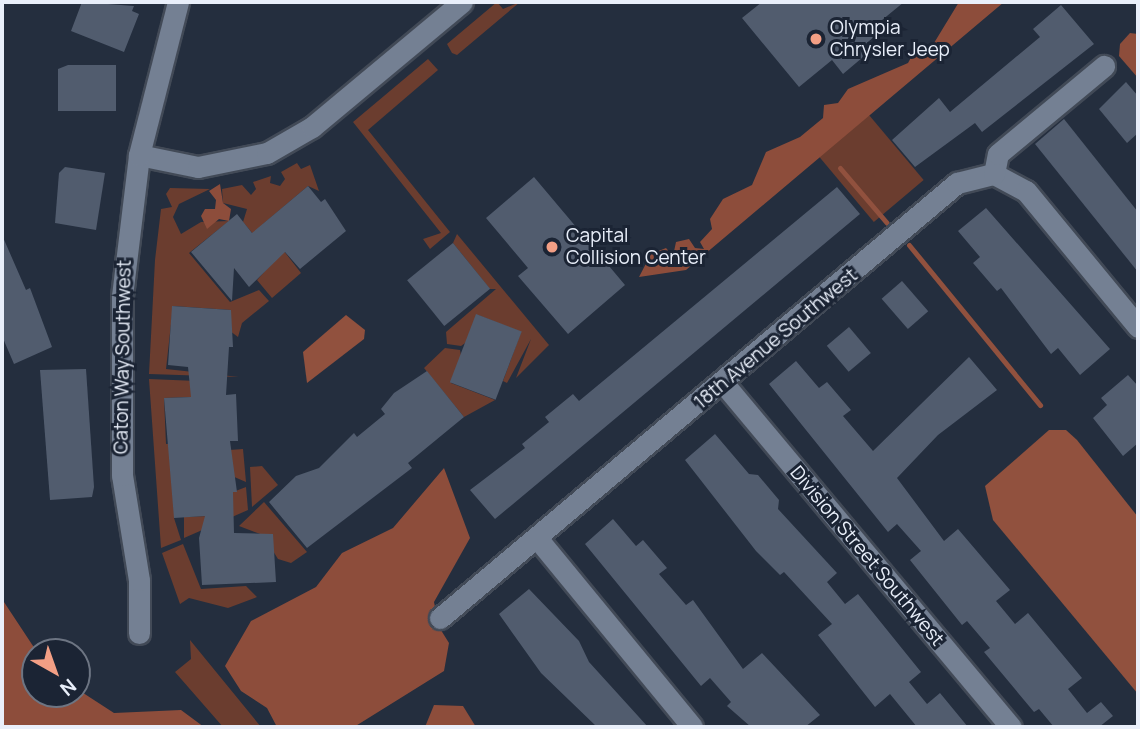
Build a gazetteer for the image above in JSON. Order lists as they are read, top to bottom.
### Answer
{
  "streets": {
    "street": ["18th Avenue Southwest", "Caton Way Southwest", "Division Street Southwest"]
  },
  "crossings": [
    ["18th Avenue Southwest", "Division Street Southwest"]
  ],
  "places": ["Olympia Chrysler Jeep", "Capital Collision Center"],
  "north": "bottom right"
}
